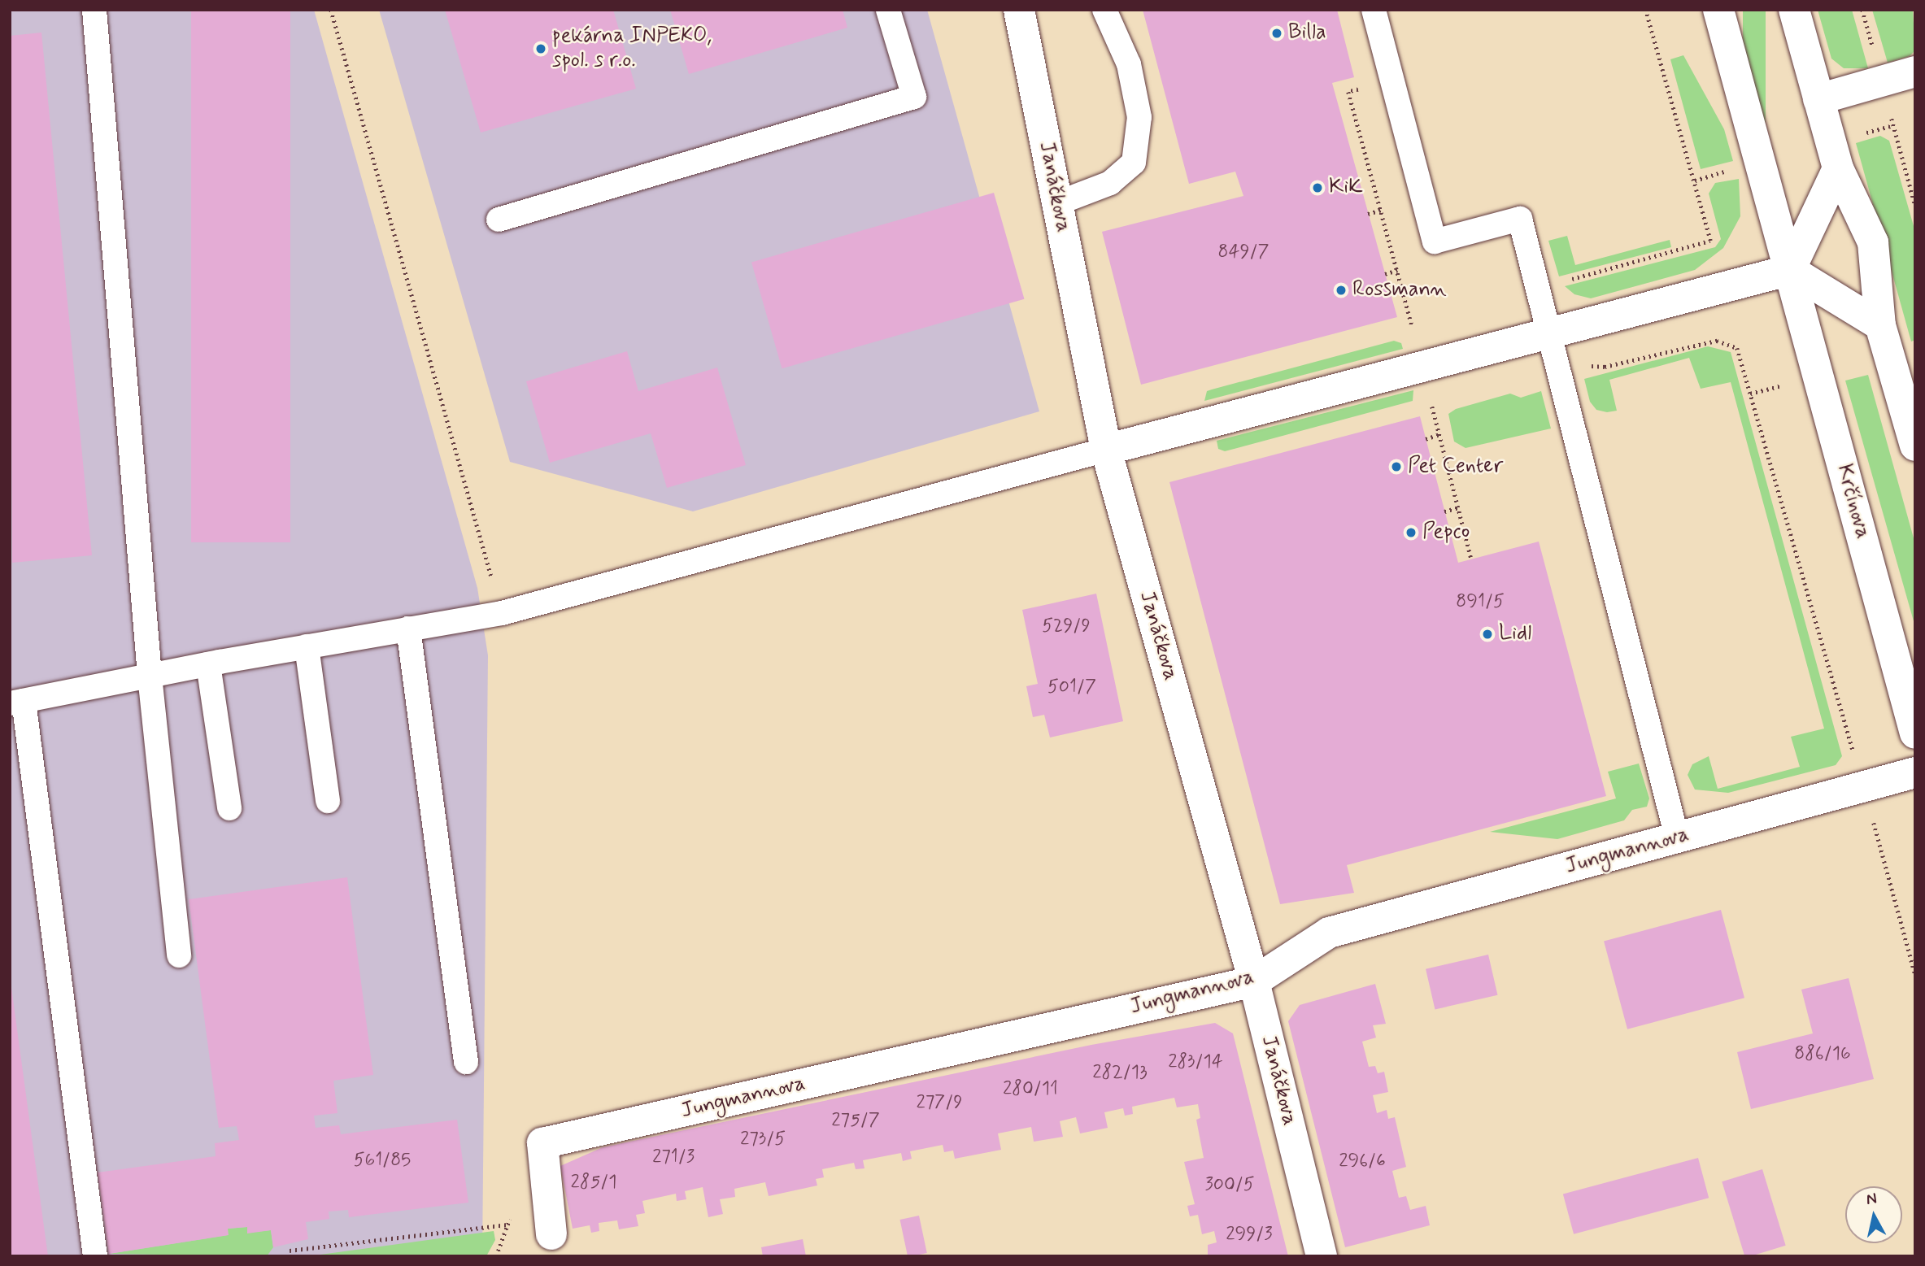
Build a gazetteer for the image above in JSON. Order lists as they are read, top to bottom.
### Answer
{
  "streets": {
    "street": ["Janáčkova", "Krčínova", "Jungmannova"]
  },
  "crossings": [
    ["Janáčkova", "Jungmannova"]
  ],
  "places": [
    "Billa",
    "pekárna INPEKO, spol. s r.o.",
    "KiK",
    "Rossmann",
    "Pet Center",
    "Pepco",
    "Lidl"
  ],
  "house_numbers": [
    "849/7",
    "891/5",
    "529/9",
    "501/7",
    "886/16",
    "283/14",
    "282/13",
    "280/11",
    "277/9",
    "275/7",
    "273/5",
    "271/3",
    "561/85",
    "296/6",
    "285/1",
    "300/5",
    "299/3"
  ],
  "north": "top"
}
